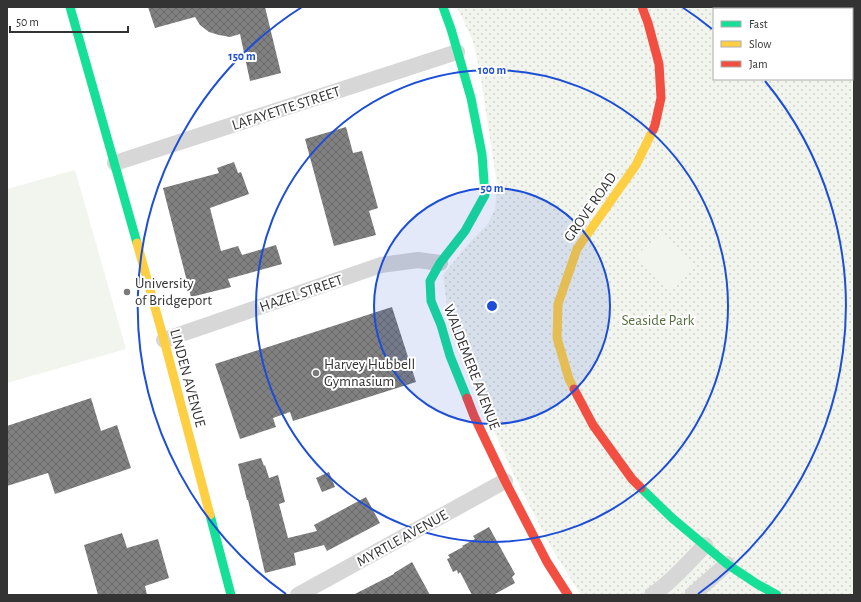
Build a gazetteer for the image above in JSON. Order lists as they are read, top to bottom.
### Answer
{
  "streets": {
    "street": [
      "LAFAYETTE STREET",
      "GROVE ROAD",
      "HAZEL STREET",
      "WALDEMERE AVENUE",
      "LINDEN AVENUE",
      "MYRTLE AVENUE"
    ]
  },
  "crossings": [
    ["LAFAYETTE STREET", "WALDEMERE AVENUE"],
    ["LAFAYETTE STREET", "LINDEN AVENUE"],
    ["HAZEL STREET", "WALDEMERE AVENUE"],
    ["HAZEL STREET", "LINDEN AVENUE"],
    ["WALDEMERE AVENUE", "MYRTLE AVENUE"]
  ],
  "parks": ["Seaside Park"],
  "places": ["University of Bridgeport", "Harvey Hubbell Gymnasium"],
  "legend": ["Fast", "Slow", "Jam"],
  "scale_bar": "50 m",
  "rings": ["150 m", "100 m", "50 m"]
}
